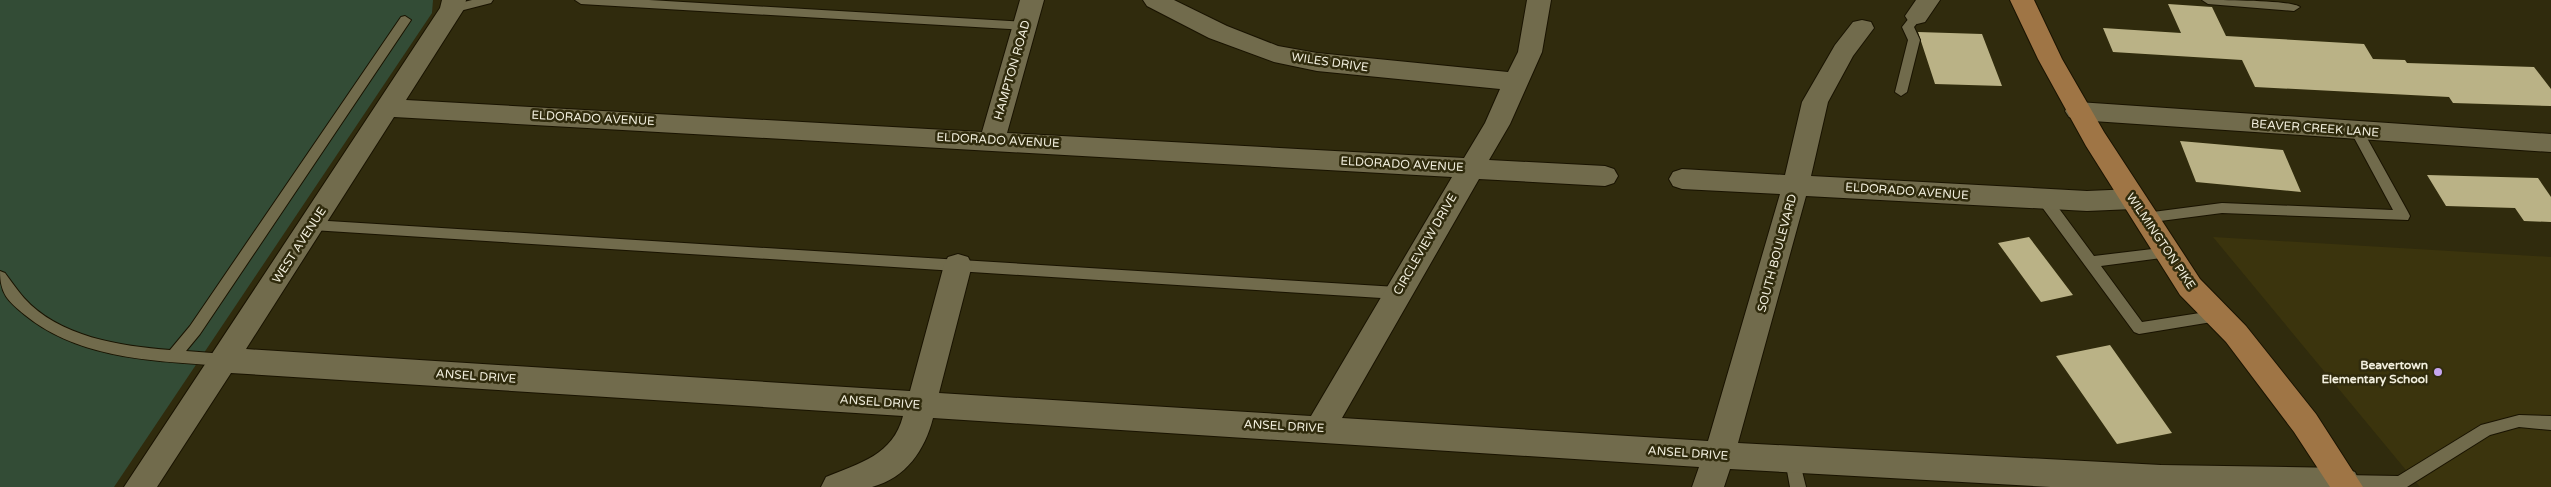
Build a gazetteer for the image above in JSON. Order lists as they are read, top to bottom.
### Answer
{
  "streets": {
    "main road": ["WILMINGTON PIKE"],
    "street": [
      "WILES DRIVE",
      "HAMPTON ROAD",
      "ELDORADO AVENUE",
      "BEAVER CREEK LANE",
      "CIRCLEVIEW DRIVE",
      "WEST AVENUE",
      "SOUTH BOULEVARD",
      "ANSEL DRIVE"
    ]
  },
  "crossings": [
    ["WILES DRIVE", "CIRCLEVIEW DRIVE"],
    ["HAMPTON ROAD", "ELDORADO AVENUE"],
    ["ELDORADO AVENUE", "WILMINGTON PIKE"],
    ["ELDORADO AVENUE", "CIRCLEVIEW DRIVE"],
    ["ELDORADO AVENUE", "WEST AVENUE"],
    ["ELDORADO AVENUE", "SOUTH BOULEVARD"],
    ["BEAVER CREEK LANE", "WILMINGTON PIKE"],
    ["WILMINGTON PIKE", "ANSEL DRIVE"],
    ["CIRCLEVIEW DRIVE", "ANSEL DRIVE"],
    ["WEST AVENUE", "ANSEL DRIVE"],
    ["SOUTH BOULEVARD", "ANSEL DRIVE"]
  ],
  "places": ["Beavertown Elementary School"]
}
